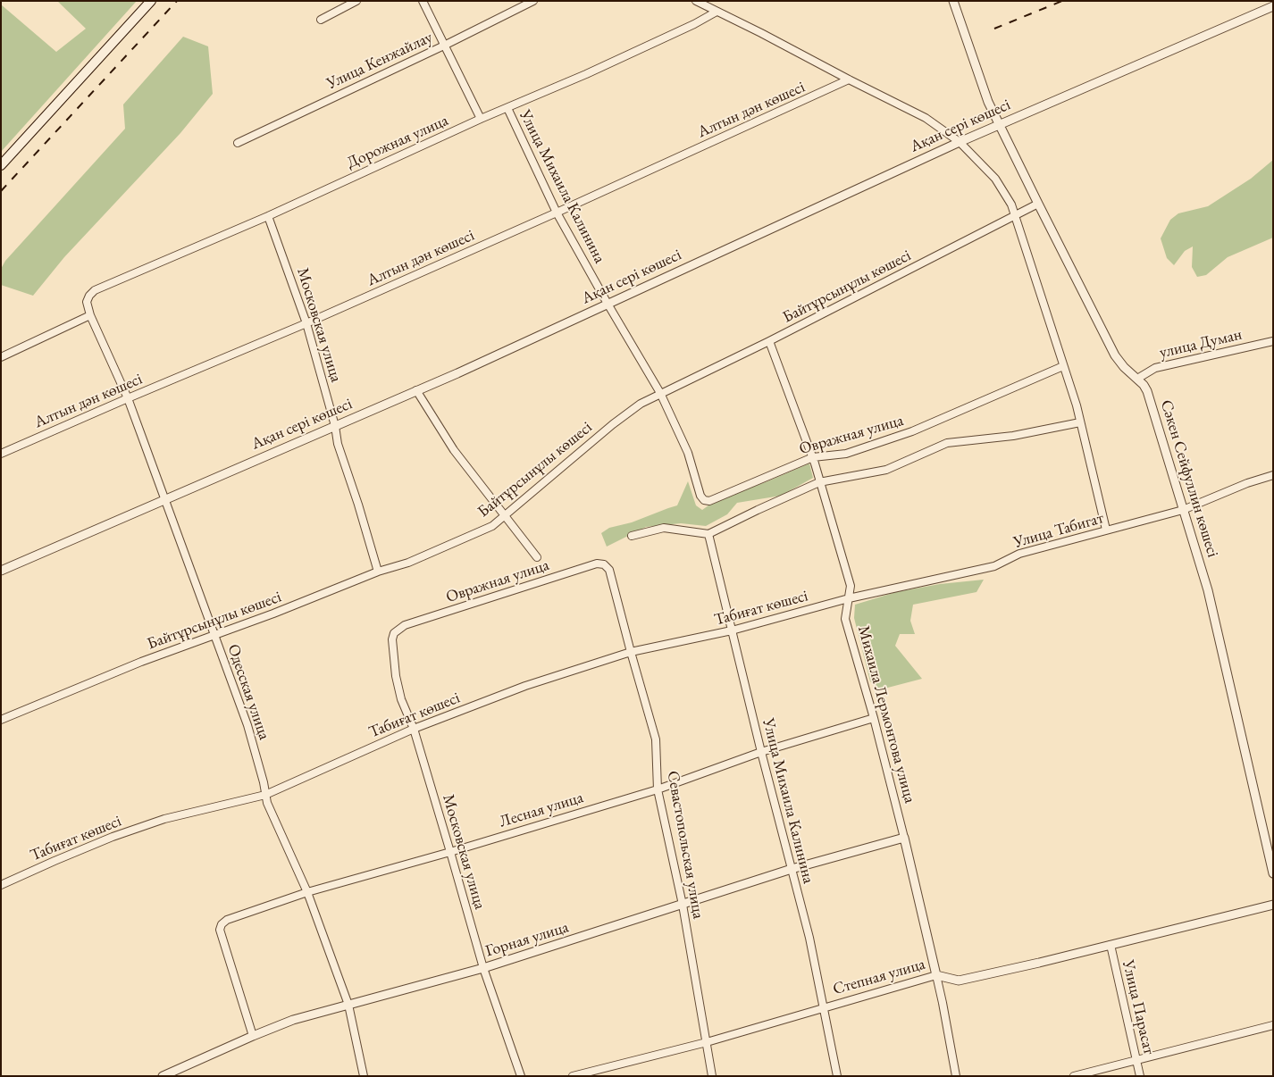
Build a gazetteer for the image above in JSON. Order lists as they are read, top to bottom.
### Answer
{
  "streets": {
    "street": [
      "Улица Кенжайлау",
      "Алтын дән көшесі",
      "Ақан сері көшесі",
      "Дорожная улица",
      "Улица Михаила Калинина",
      "Байтұрсынұлы көшесі",
      "Московская улица",
      "улица Думан",
      "Овражная улица",
      "Сәкен Сейфуллин көшесі",
      "Улица Табигат",
      "Табиғат көшесі",
      "Одесская улица",
      "Михаила Лермонтова улица",
      "Лесная улица",
      "Севастопольская улица",
      "Горная улица",
      "Степная улица",
      "Улица Парасат"
    ]
  },
  "crossings": [
    ["Алтын дән көшесі", "Улица Михаила Калинина"],
    ["Алтын дән көшесі", "Московская улица"],
    ["Алтын дән көшесі", "Одесская улица"],
    ["Ақан сері көшесі", "Улица Михаила Калинина"],
    ["Ақан сері көшесі", "Московская улица"],
    ["Ақан сері көшесі", "Сәкен Сейфуллин көшесі"],
    ["Ақан сері көшесі", "Одесская улица"],
    ["Дорожная улица", "Улица Михаила Калинина"],
    ["Дорожная улица", "Московская улица"],
    ["Дорожная улица", "Одесская улица"],
    ["Улица Михаила Калинина", "Байтұрсынұлы көшесі"],
    ["Улица Михаила Калинина", "Овражная улица"],
    ["Улица Михаила Калинина", "Табиғат көшесі"],
    ["Улица Михаила Калинина", "Лесная улица"],
    ["Улица Михаила Калинина", "Горная улица"],
    ["Улица Михаила Калинина", "Степная улица"],
    ["Байтұрсынұлы көшесі", "Московская улица"],
    ["Байтұрсынұлы көшесі", "Овражная улица"],
    ["Байтұрсынұлы көшесі", "Сәкен Сейфуллин көшесі"],
    ["Байтұрсынұлы көшесі", "Одесская улица"],
    ["Байтұрсынұлы көшесі", "Михаила Лермонтова улица"],
    ["Московская улица", "Овражная улица"],
    ["Московская улица", "Табиғат көшесі"],
    ["Московская улица", "Лесная улица"],
    ["Московская улица", "Горная улица"],
    ["улица Думан", "Сәкен Сейфуллин көшесі"],
    ["Овражная улица", "Михаила Лермонтова улица"],
    ["Овражная улица", "Севастопольская улица"],
    ["Сәкен Сейфуллин көшесі", "Улица Табигат"],
    ["Улица Табигат", "Табиғат көшесі"],
    ["Улица Табигат", "Михаила Лермонтова улица"],
    ["Табиғат көшесі", "Одесская улица"],
    ["Табиғат көшесі", "Михаила Лермонтова улица"],
    ["Табиғат көшесі", "Севастопольская улица"],
    ["Одесская улица", "Лесная улица"],
    ["Одесская улица", "Горная улица"],
    ["Михаила Лермонтова улица", "Лесная улица"],
    ["Михаила Лермонтова улица", "Горная улица"],
    ["Михаила Лермонтова улица", "Степная улица"],
    ["Лесная улица", "Севастопольская улица"],
    ["Лесная улица", "Горная улица"],
    ["Севастопольская улица", "Горная улица"],
    ["Севастопольская улица", "Степная улица"],
    ["Степная улица", "Улица Парасат"]
  ]
}
